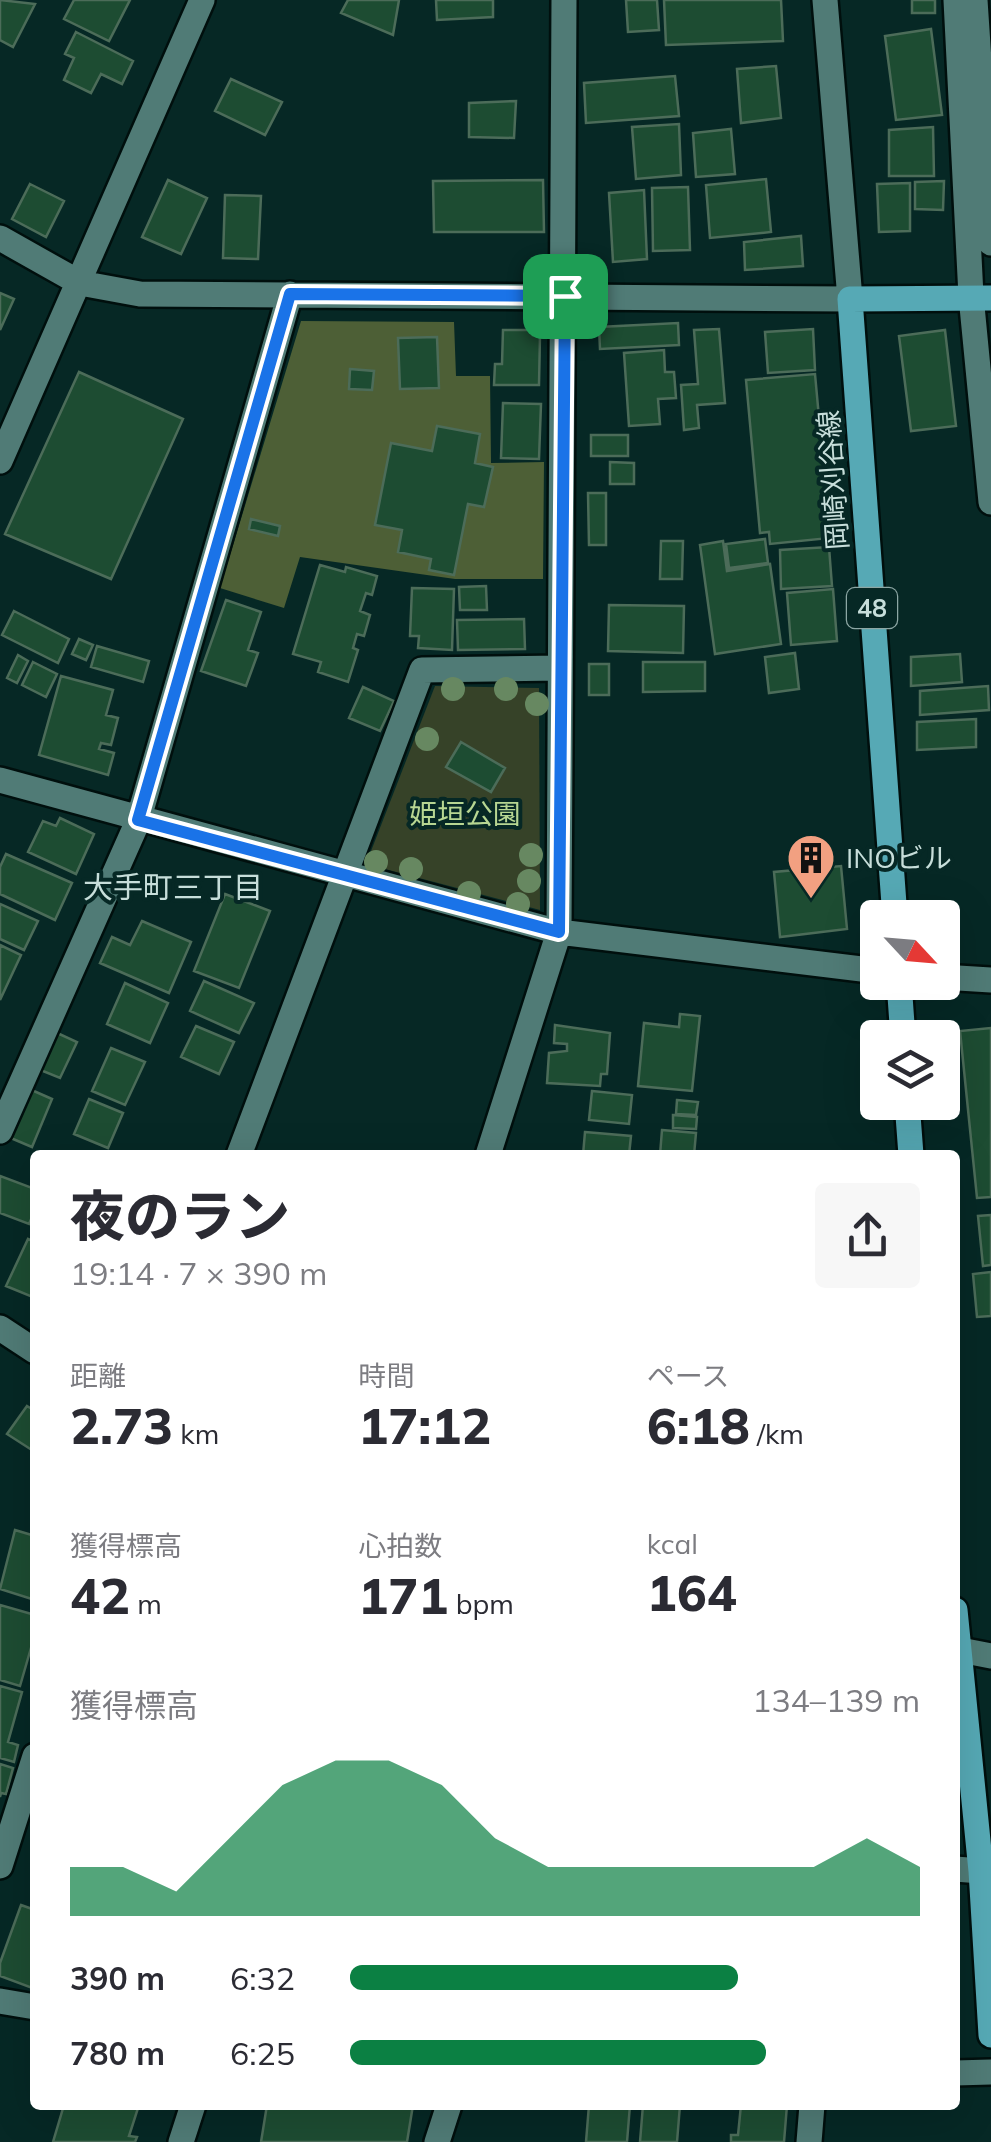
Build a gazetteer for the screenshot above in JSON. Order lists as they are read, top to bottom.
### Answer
{
  "streets": {
    "main road": ["岡崎刈谷線", "48"]
  },
  "districts": ["大手町三丁目"],
  "parks": ["姫垣公園"],
  "places": {
    "building": ["INOビル"]
  },
  "north": "bottom right",
  "page": {
    "heading": ["夜のラン", "19:14 · 7 × 390 m"],
    "stats": [
      ["距離", "2.73 km"],
      ["時間", "17:12"],
      ["ペース", "6:18 /km"],
      ["獲得標高", "42 m"],
      ["心拍数", "171 bpm"],
      ["kcal", "164"]
    ],
    "chart": ["獲得標高", "134–139 m"],
    "list": [
      {
        "name": "390 m",
        "note": "6:32"
      },
      {
        "name": "780 m",
        "note": "6:25"
      }
    ]
  }
}
